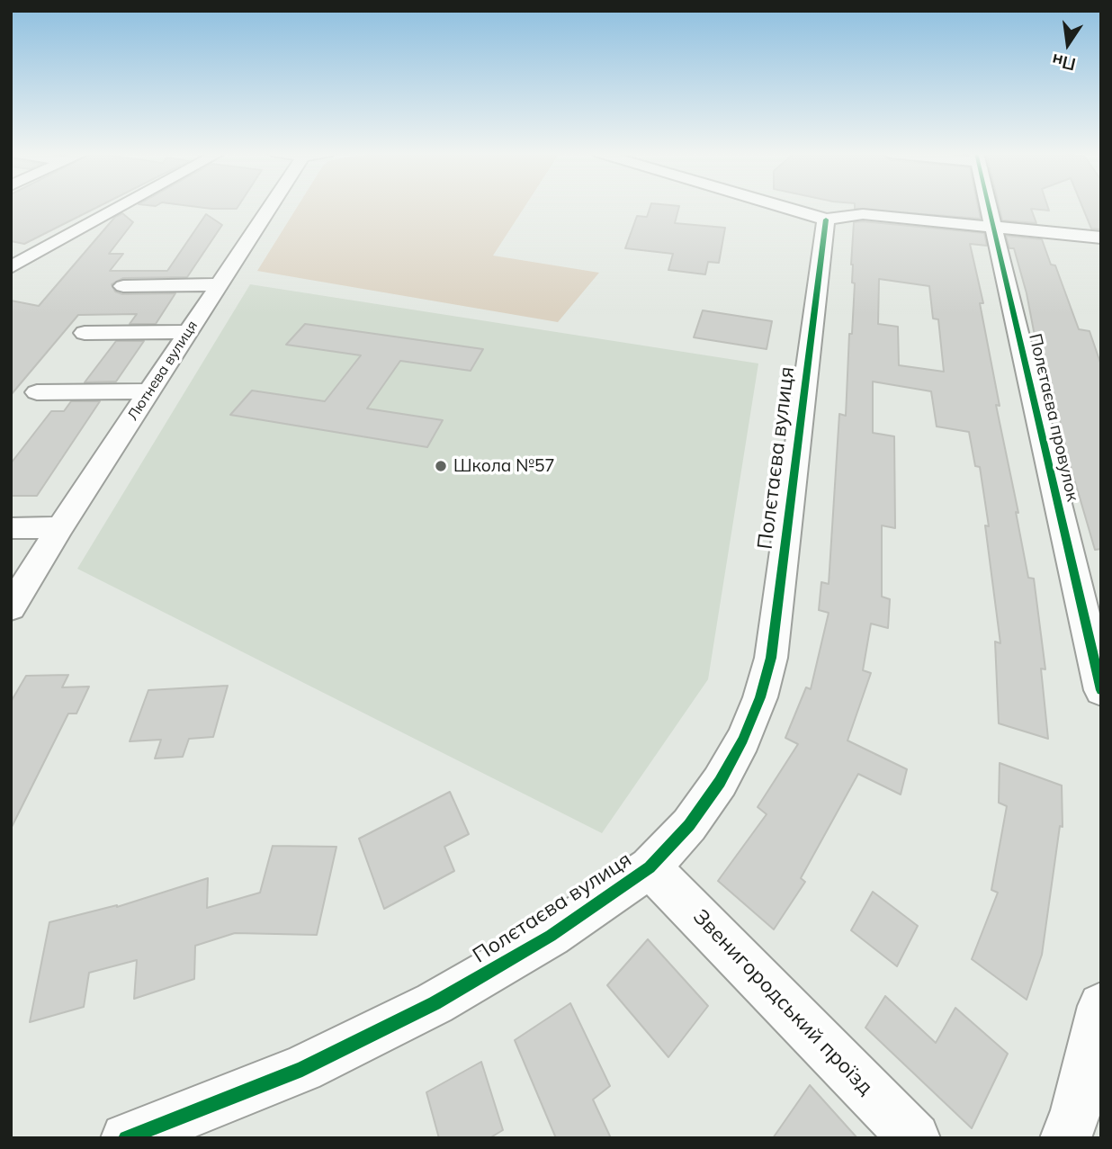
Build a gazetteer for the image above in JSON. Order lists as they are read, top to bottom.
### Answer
{
  "streets": {
    "street": [
      "Лютнева вулиця",
      "Полєтаєва провулок",
      "Полєтаєва вулиця",
      "Звенигородський проїзд"
    ]
  },
  "crossings": [
    ["Полєтаєва вулиця", "Звенигородський проїзд"]
  ],
  "places": ["Школа №57"],
  "north": "bottom"
}
